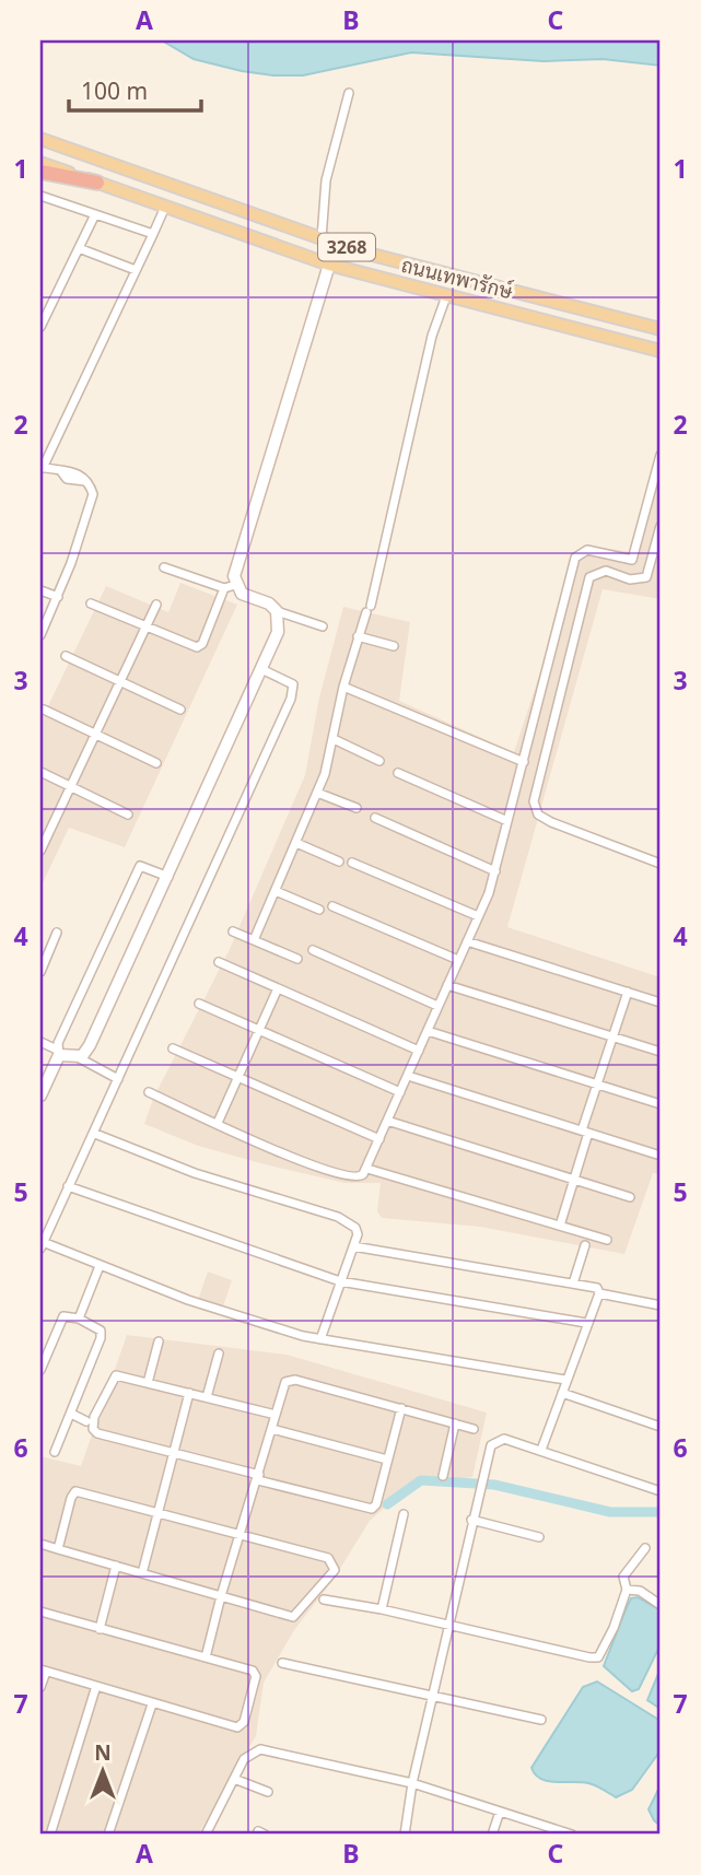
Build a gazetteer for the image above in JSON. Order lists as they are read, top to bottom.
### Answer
{
  "streets": {
    "main road": ["3268", "ถนนเทพารักษ์"]
  },
  "scale_bar": "100 m",
  "north": "top",
  "grid": {
    "columns": ["A", "B", "C"],
    "rows": [
      "1",
      "2",
      "3",
      "4",
      "5",
      "6",
      "7"
    ]
  }
}
